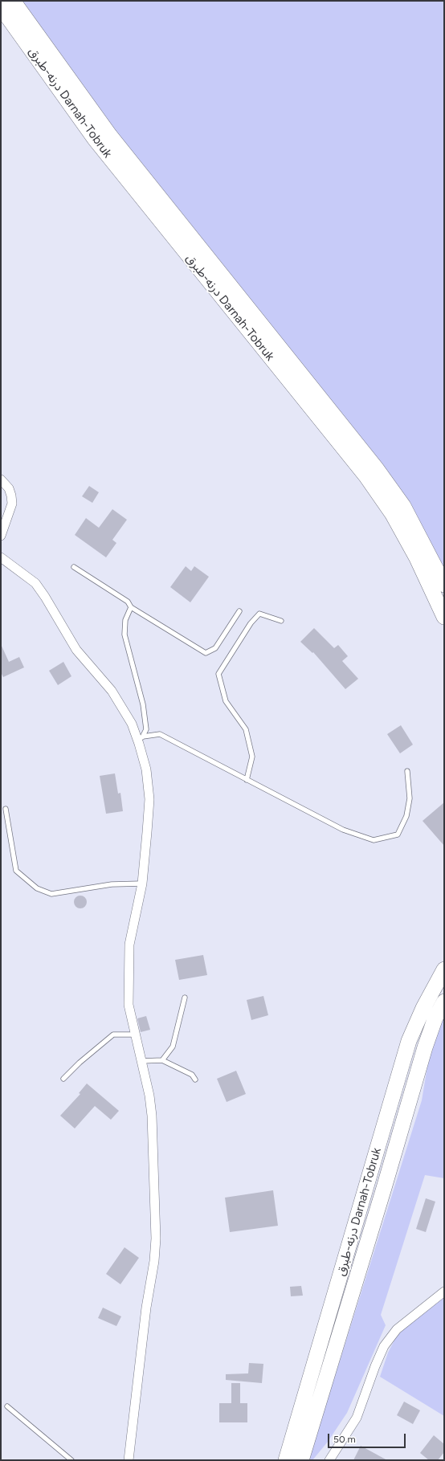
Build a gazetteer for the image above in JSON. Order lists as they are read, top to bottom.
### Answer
{
  "streets": {
    "highway": ["درنه-طبرق Darnah-Tobruk"]
  },
  "scale_bar": "50 m"
}
